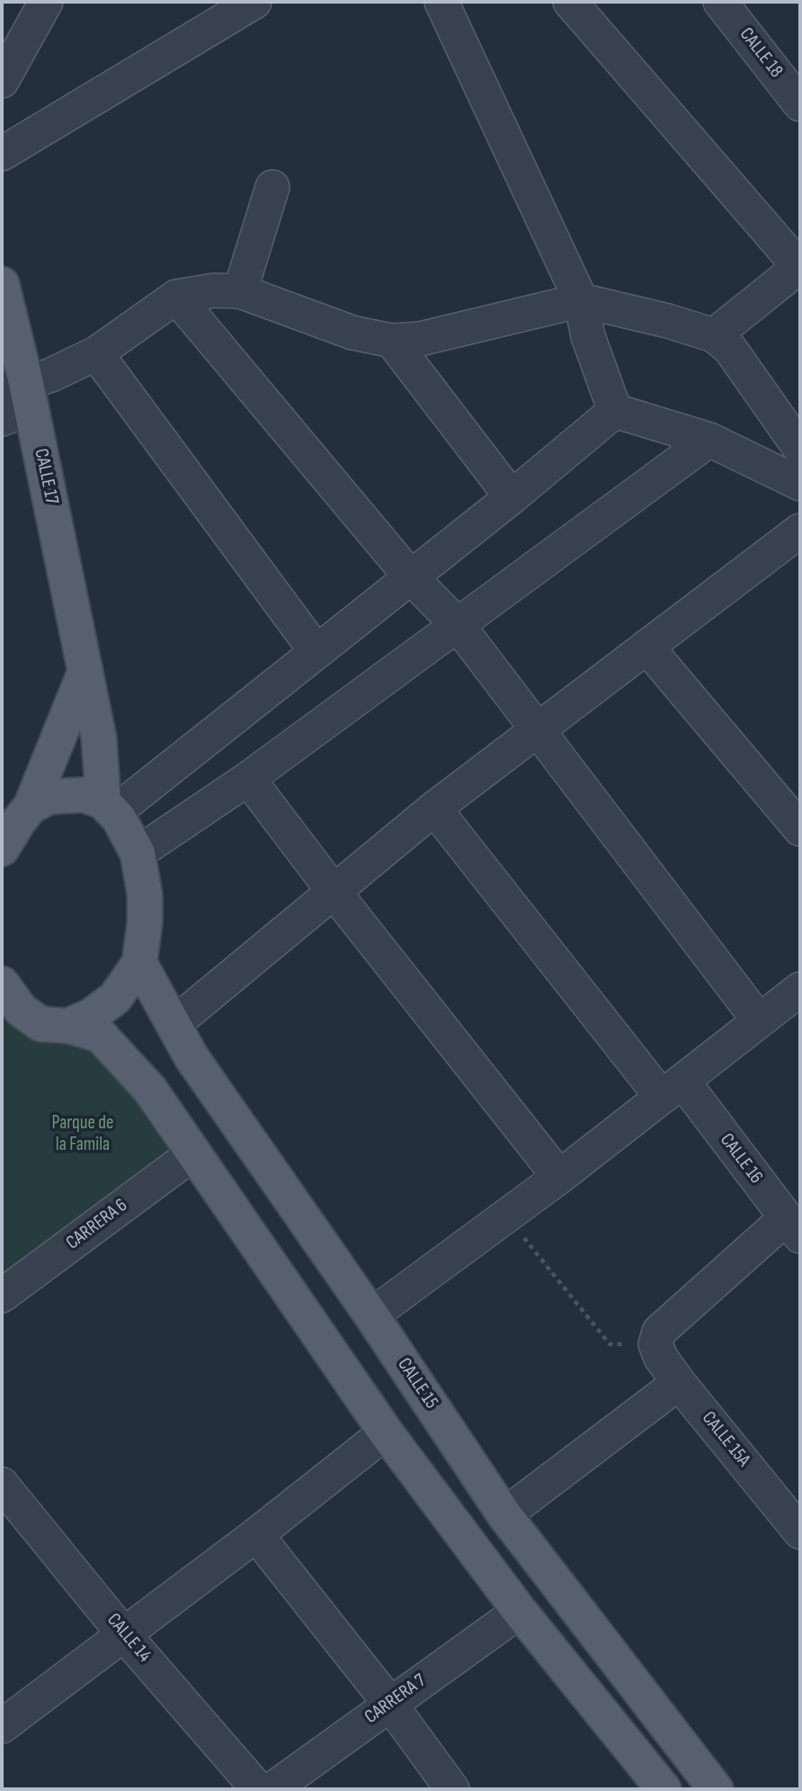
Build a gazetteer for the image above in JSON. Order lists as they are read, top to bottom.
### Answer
{
  "streets": {
    "main road": ["CALLE 17", "CALLE 15"],
    "street": [
      "CALLE 18",
      "CALLE 16",
      "CARRERA 6",
      "CALLE 15A",
      "CALLE 14",
      "CARRERA 7"
    ]
  },
  "parks": ["Parque de la Famila"]
}
